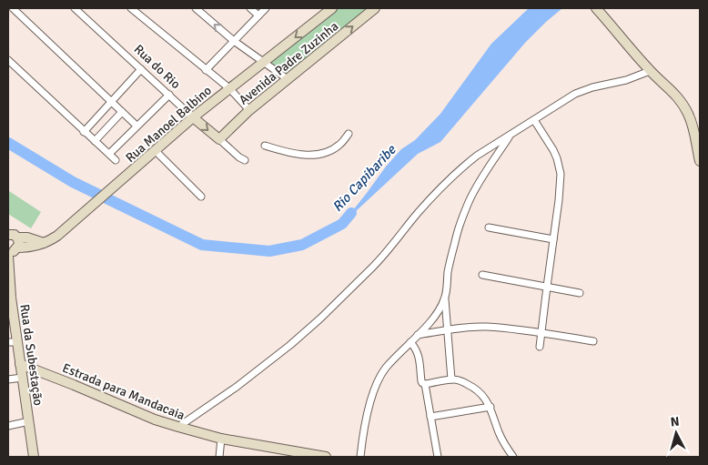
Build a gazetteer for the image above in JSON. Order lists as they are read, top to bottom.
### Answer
{
  "streets": {
    "street": [
      "Avenida Padre Zuzinha",
      "Rua do Rio",
      "Rua Manoel Balbino",
      "Rua da Subestação",
      "Estrada para Mandacaia"
    ]
  },
  "crossings": [
    ["Avenida Padre Zuzinha", "Rua do Rio"],
    ["Rua do Rio", "Rua Manoel Balbino"],
    ["Rua da Subestação", "Estrada para Mandacaia"]
  ],
  "one_way": ["Avenida Padre Zuzinha"],
  "water": ["Rio Capibaribe"],
  "north": "top"
}
